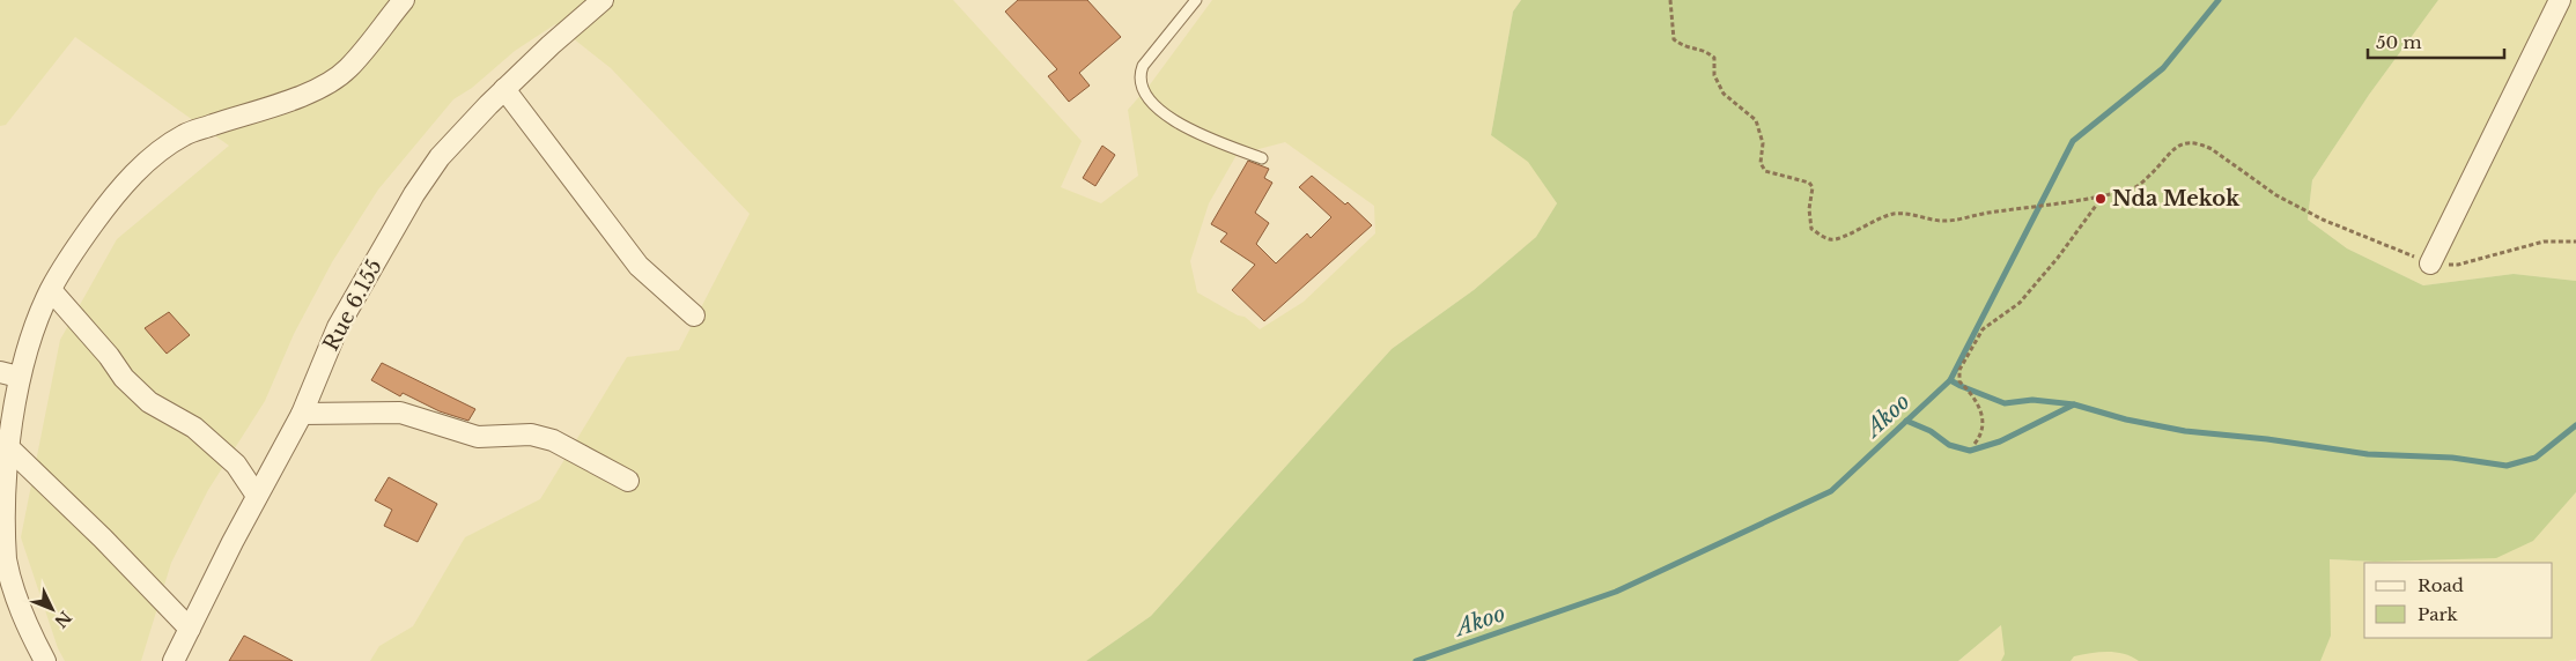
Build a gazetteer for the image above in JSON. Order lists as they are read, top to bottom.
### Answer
{
  "streets": {
    "street": ["Rue 6.155"]
  },
  "water": ["Akoo"],
  "places": ["Nda Mekok"],
  "legend": ["Road", "Park"],
  "scale_bar": "50 m",
  "north": "bottom right"
}
